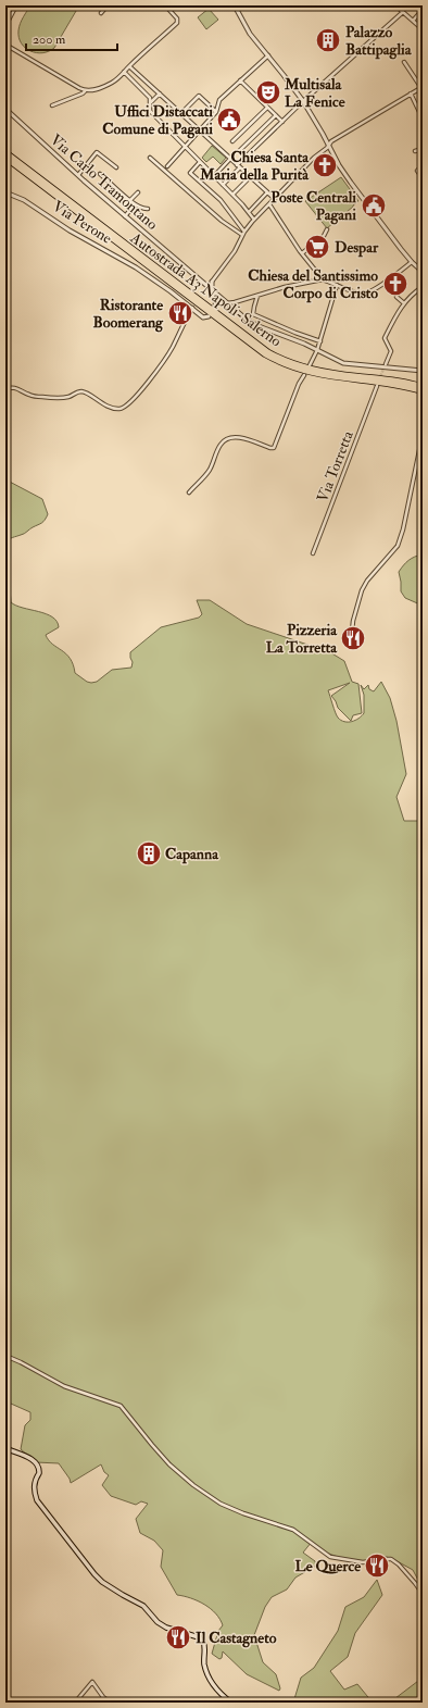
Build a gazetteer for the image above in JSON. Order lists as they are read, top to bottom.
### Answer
{
  "streets": {
    "highway": ["Autostrada A3 Napoli-Salerno"],
    "street": ["Via Carlo Tramontano", "Via Perone", "Via Torretta"]
  },
  "places": {
    "building": ["Palazzo Battipaglia", "Capanna"],
    "theatre": ["Multisala La Fenice"],
    "public building": ["Uffici Distaccati Comune di Pagani", "Poste Centrali Pagani"],
    "church": ["Chiesa Santa Maria della Purità", "Chiesa del Santissimo Corpo di Cristo"],
    "supermarket": ["Despar"],
    "restaurant": [
      "Ristorante Boomerang",
      "Pizzeria La Torretta",
      "Le Querce",
      "Il Castagneto"
    ]
  },
  "scale_bar": "200 m"
}
